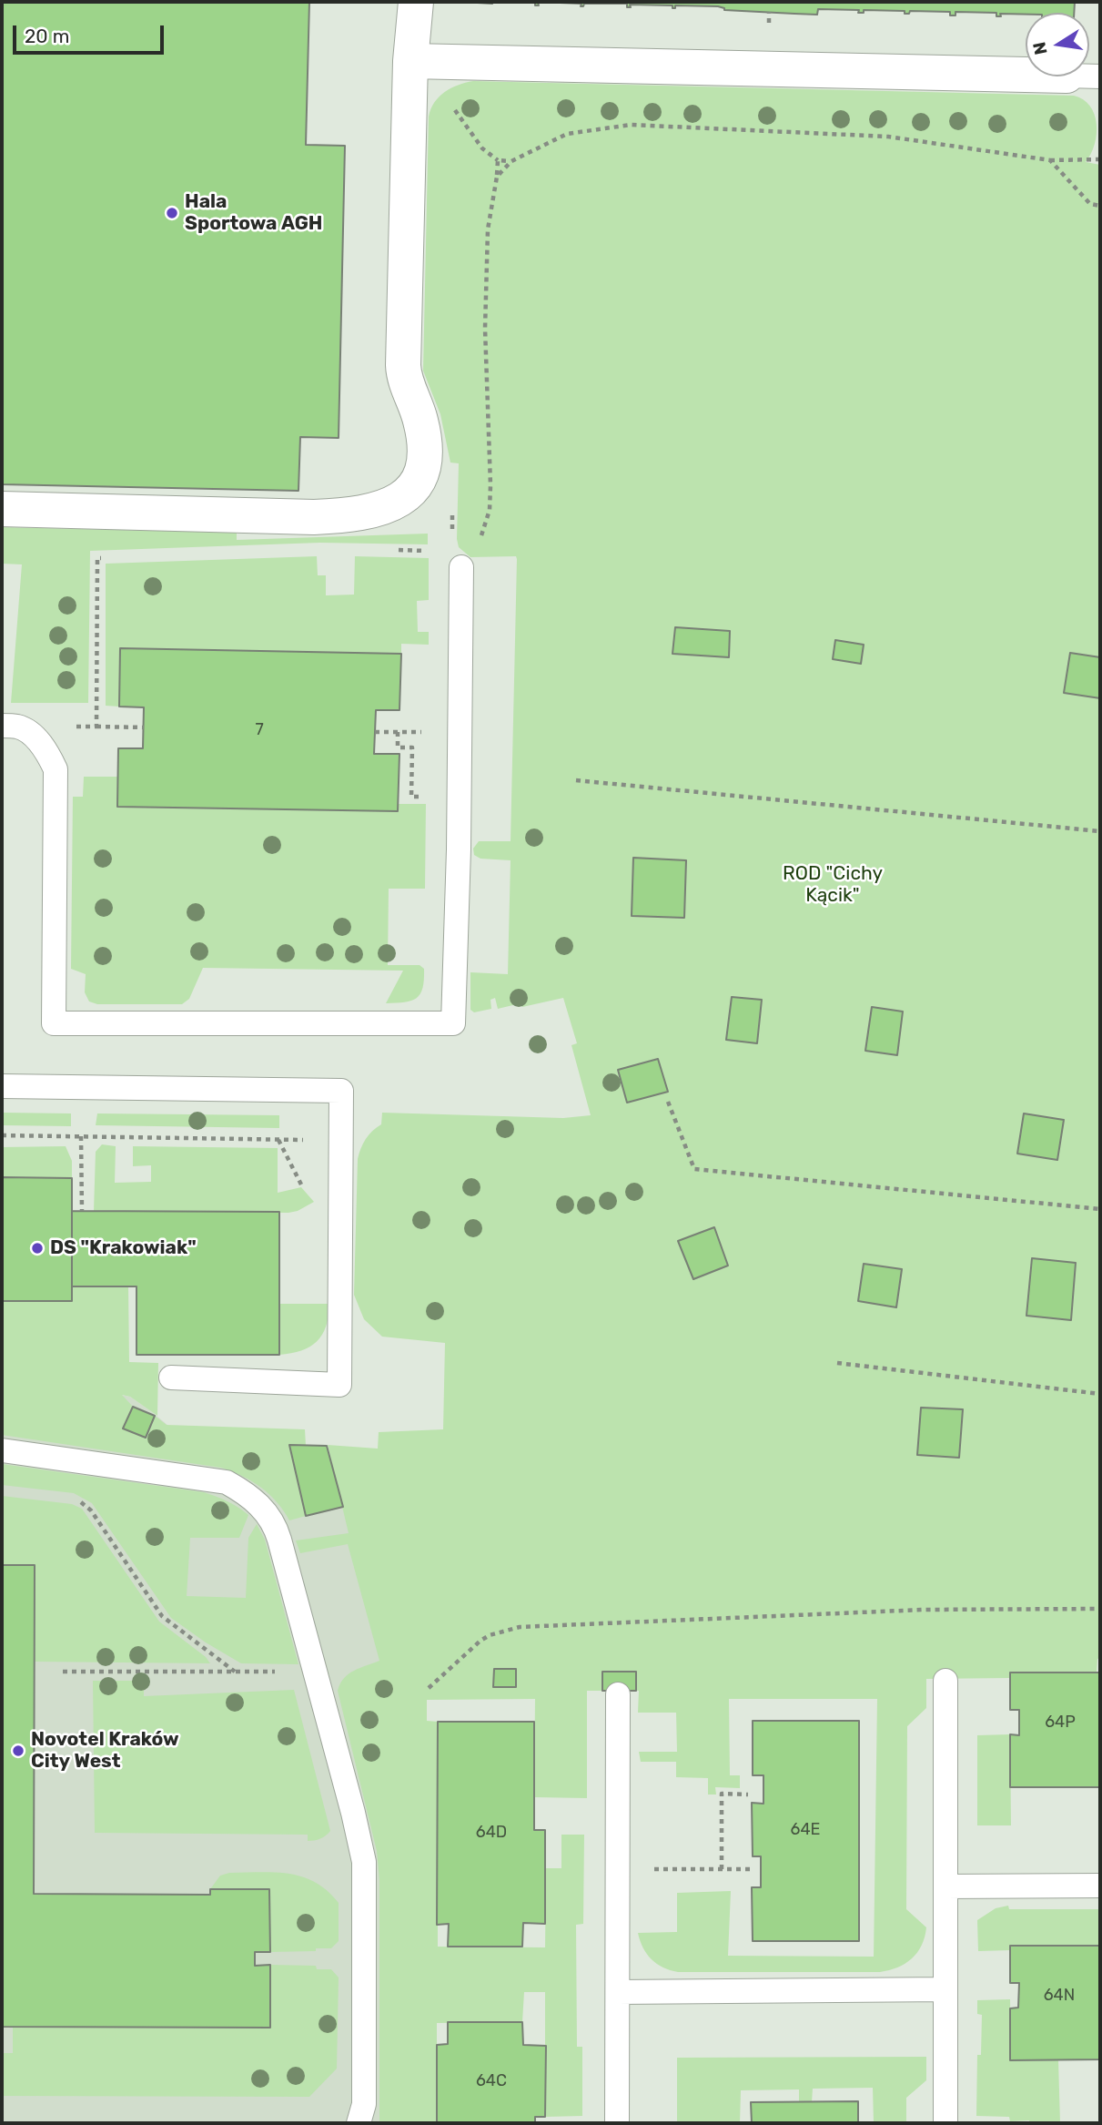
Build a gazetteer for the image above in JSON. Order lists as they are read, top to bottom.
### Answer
{
  "parks": ["ROD \"Cichy Kącik\""],
  "places": ["Hala Sportowa AGH", "DS \"Krakowiak\"", "Novotel Kraków City West"],
  "house_numbers": [
    "7",
    "64P",
    "64E",
    "64D",
    "64N",
    "64C"
  ],
  "scale_bar": "20 m",
  "north": "left"
}
